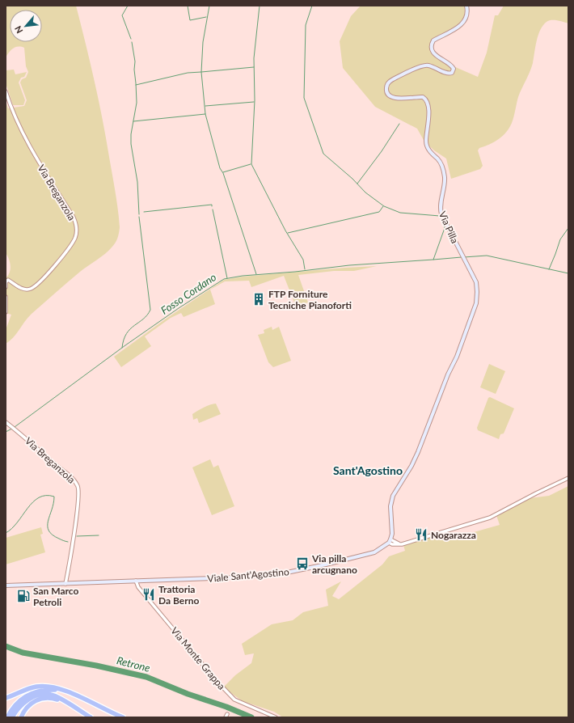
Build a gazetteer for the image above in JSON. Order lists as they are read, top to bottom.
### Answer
{
  "streets": {
    "main road": ["Via Pilla", "Viale Sant'Agostino"],
    "street": ["Via Breganzola", "Via Monte Grappa"]
  },
  "crossings": [
    ["Via Breganzola", "Viale Sant'Agostino"],
    ["Via Pilla", "Viale Sant'Agostino"],
    ["Viale Sant'Agostino", "Via Monte Grappa"]
  ],
  "districts": ["Sant'Agostino"],
  "water": ["Fosso Cordano", "Retrone"],
  "places": {
    "building": ["FTP Forniture Tecniche Pianoforti"],
    "restaurant": ["Nogarazza", "Trattoria Da Berno"],
    "bus stop": ["Via pilla arcugnano"],
    "fuel station": ["San Marco Petroli"]
  },
  "north": "bottom left"
}
